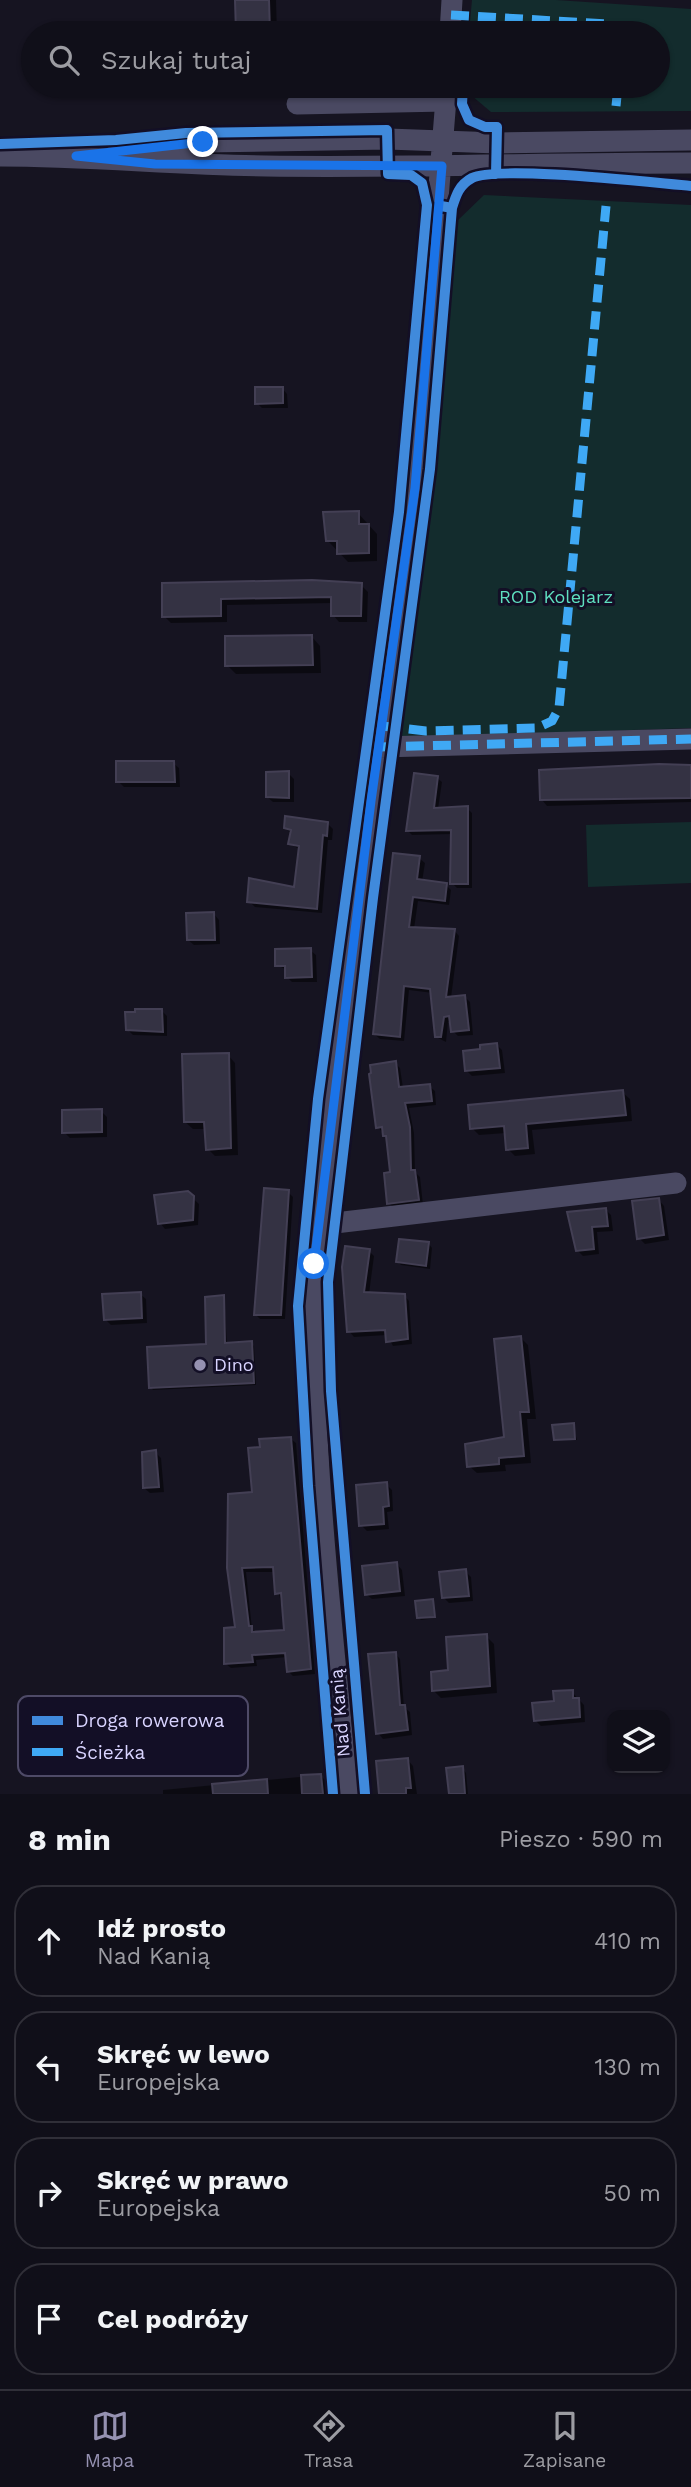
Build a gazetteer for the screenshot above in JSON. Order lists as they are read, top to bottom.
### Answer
{
  "streets": {
    "street": ["Nad Kanią"]
  },
  "parks": ["ROD Kolejarz"],
  "places": ["Dino"],
  "legend": ["Droga rowerowa", "Ścieżka"],
  "page": {
    "search": "Szukaj tutaj",
    "heading": ["8 min", "Pieszo · 590 m"],
    "list": [
      ["Idź prosto", "Nad Kanią", "410 m"],
      ["Skręć w lewo", "Europejska", "130 m"],
      ["Skręć w prawo", "Europejska", "50 m"],
      "Cel podróży"
    ],
    "nav": ["Mapa", "Trasa", "Zapisane"]
  }
}
